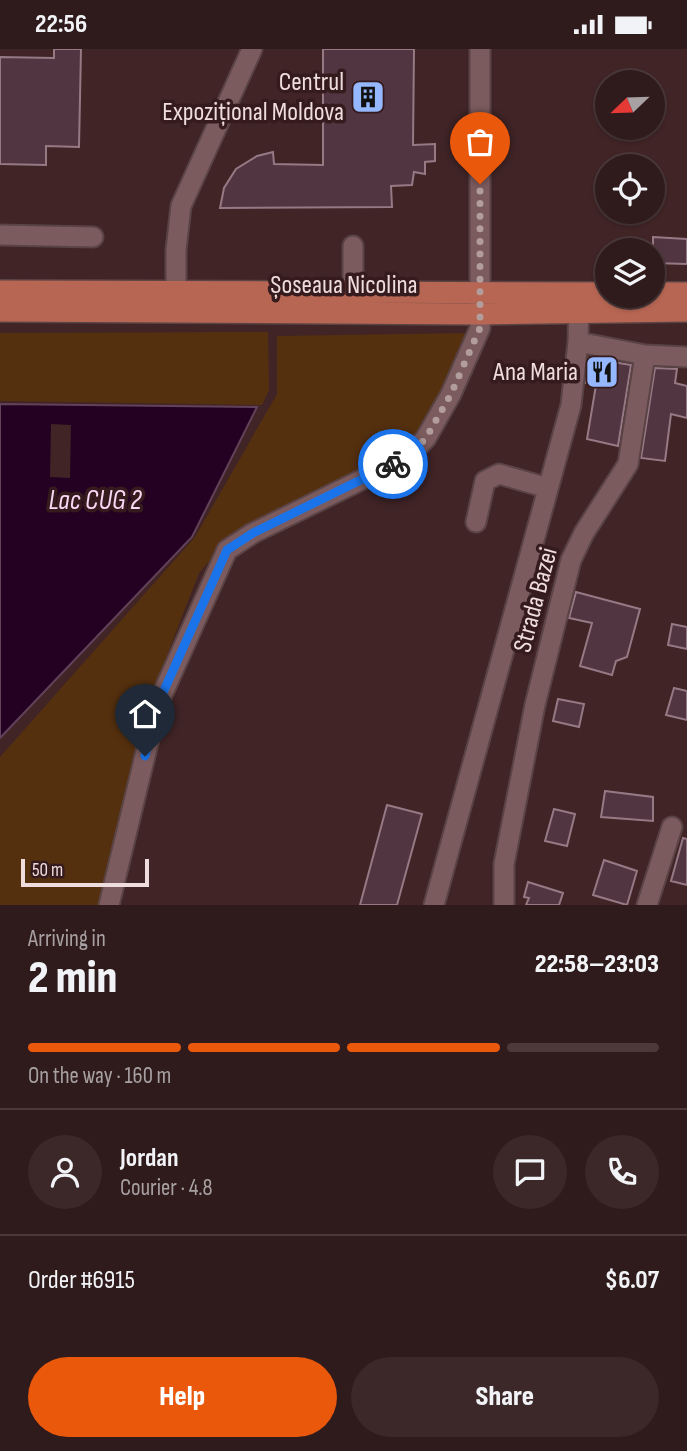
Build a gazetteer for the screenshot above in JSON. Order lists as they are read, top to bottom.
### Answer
{
  "streets": {
    "main road": ["Șoseaua Nicolina"],
    "street": ["Strada Bazei"]
  },
  "water": ["Lac CUG 2"],
  "places": {
    "building": ["Centrul Expozițional Moldova"],
    "restaurant": ["Ana Maria"]
  },
  "scale_bar": "50 m",
  "north": "bottom left",
  "page": {
    "status": "22:56",
    "scale": "50 m",
    "heading": ["2 min", "Arriving in", "22:58–23:03"],
    "panel": [
      "Jordan",
      "Courier · 4.8",
      "Order #6915",
      "$6.07"
    ],
    "bar": "On the way · 160 m",
    "buttons": ["Help", "Share"]
  }
}
